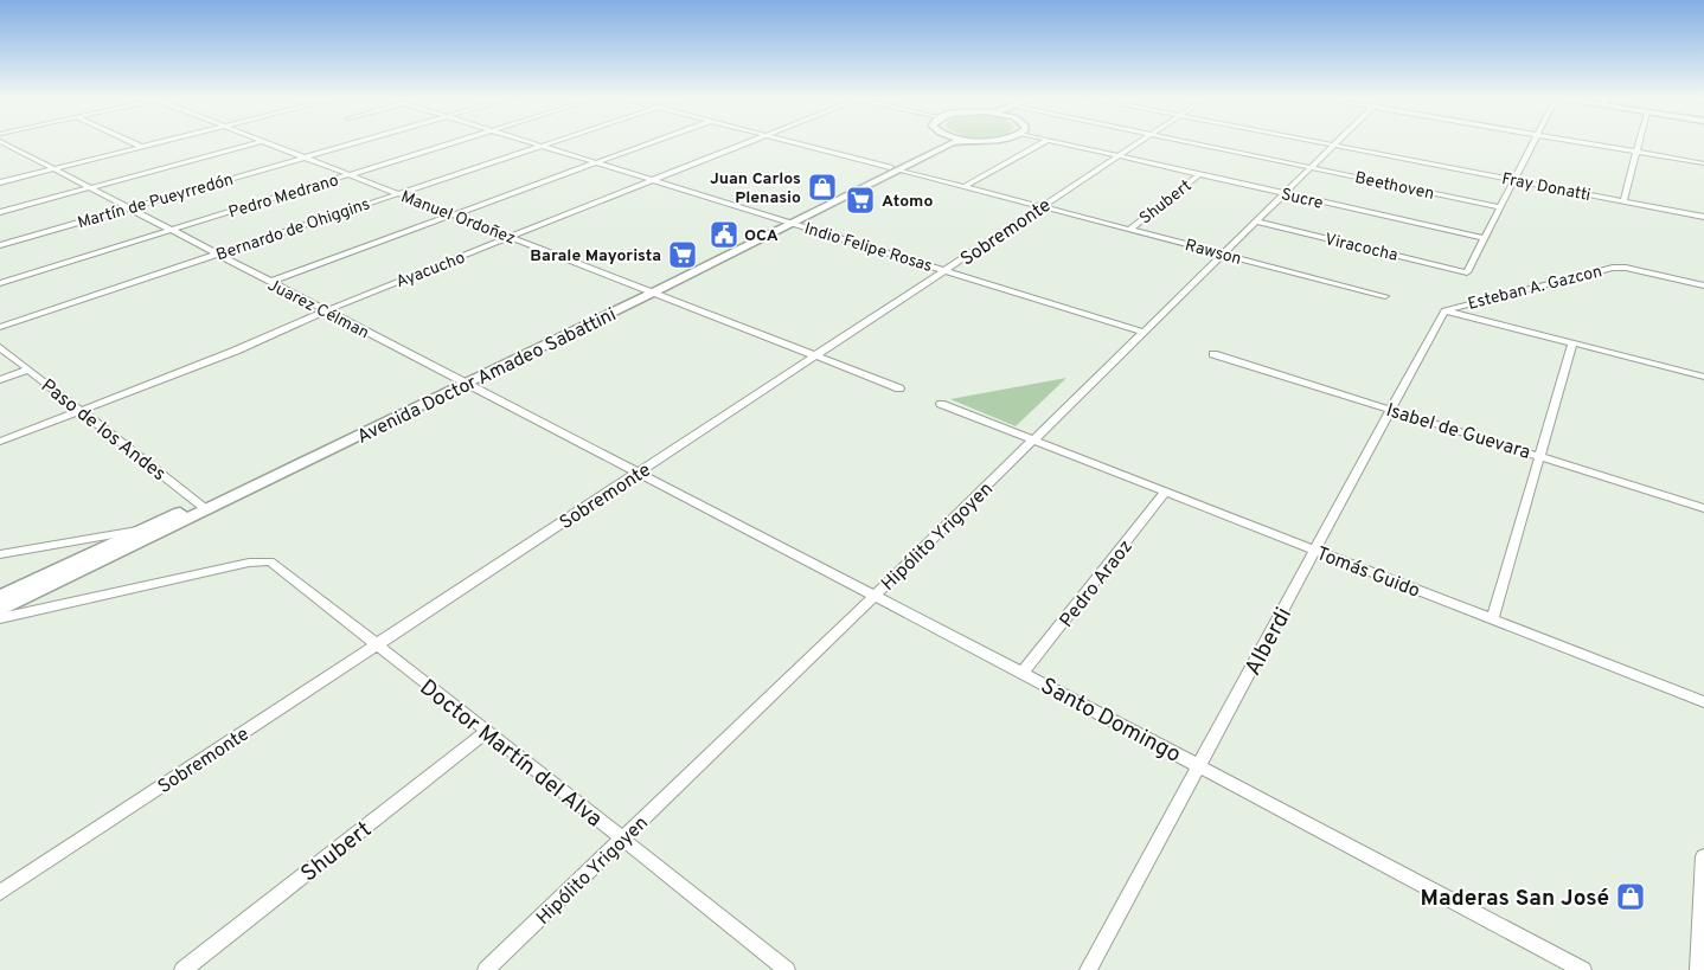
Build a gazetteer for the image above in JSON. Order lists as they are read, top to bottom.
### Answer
{
  "streets": {
    "main road": ["Avenida Doctor Amadeo Sabattini"],
    "street": [
      "Beethoven",
      "Fray Donatti",
      "Pedro Medrano",
      "Sucre",
      "Martín de Pueyrredón",
      "Shubert",
      "Manuel Ordoñez",
      "Bernardo de Ohiggins",
      "Sobremonte",
      "Indio Felipe Rosas",
      "Viracocha",
      "Rawson",
      "Ayacucho",
      "Esteban A. Gazcon",
      "Juarez Célman",
      "Paso de los Andes",
      "Isabel de Guevara",
      "Hipólito Yrigoyen",
      "Tomás Guido",
      "Pedro Araoz",
      "Alberdi",
      "Santo Domingo",
      "Doctor Martín del Alva"
    ]
  },
  "crossings": [
    ["Beethoven", "Hipólito Yrigoyen"],
    ["Fray Donatti", "Hipólito Yrigoyen"],
    ["Pedro Medrano", "Manuel Ordoñez"],
    ["Pedro Medrano", "Juarez Célman"],
    ["Sucre", "Shubert"],
    ["Sucre", "Sobremonte"],
    ["Sucre", "Viracocha"],
    ["Sucre", "Hipólito Yrigoyen"],
    ["Martín de Pueyrredón", "Manuel Ordoñez"],
    ["Martín de Pueyrredón", "Juarez Célman"],
    ["Shubert", "Rawson"],
    ["Shubert", "Doctor Martín del Alva"],
    ["Manuel Ordoñez", "Bernardo de Ohiggins"],
    ["Manuel Ordoñez", "Sobremonte"],
    ["Manuel Ordoñez", "Ayacucho"],
    ["Manuel Ordoñez", "Avenida Doctor Amadeo Sabattini"],
    ["Bernardo de Ohiggins", "Indio Felipe Rosas"],
    ["Bernardo de Ohiggins", "Juarez Célman"],
    ["Sobremonte", "Indio Felipe Rosas"],
    ["Sobremonte", "Rawson"],
    ["Sobremonte", "Juarez Célman"],
    ["Sobremonte", "Santo Domingo"],
    ["Sobremonte", "Doctor Martín del Alva"],
    ["Indio Felipe Rosas", "Ayacucho"],
    ["Indio Felipe Rosas", "Avenida Doctor Amadeo Sabattini"],
    ["Viracocha", "Hipólito Yrigoyen"],
    ["Rawson", "Avenida Doctor Amadeo Sabattini"],
    ["Rawson", "Hipólito Yrigoyen"],
    ["Ayacucho", "Juarez Célman"],
    ["Ayacucho", "Paso de los Andes"],
    ["Esteban A. Gazcon", "Alberdi"],
    ["Juarez Célman", "Avenida Doctor Amadeo Sabattini"],
    ["Juarez Célman", "Santo Domingo"],
    ["Avenida Doctor Amadeo Sabattini", "Paso de los Andes"],
    ["Isabel de Guevara", "Alberdi"],
    ["Hipólito Yrigoyen", "Tomás Guido"],
    ["Hipólito Yrigoyen", "Santo Domingo"],
    ["Hipólito Yrigoyen", "Doctor Martín del Alva"],
    ["Tomás Guido", "Pedro Araoz"],
    ["Tomás Guido", "Alberdi"],
    ["Pedro Araoz", "Santo Domingo"],
    ["Alberdi", "Santo Domingo"]
  ],
  "places": {
    "shop": ["Juan Carlos Plenasio", "Maderas San José"],
    "supermarket": ["Atomo", "Barale Mayorista"],
    "public building": ["OCA"]
  }
}
